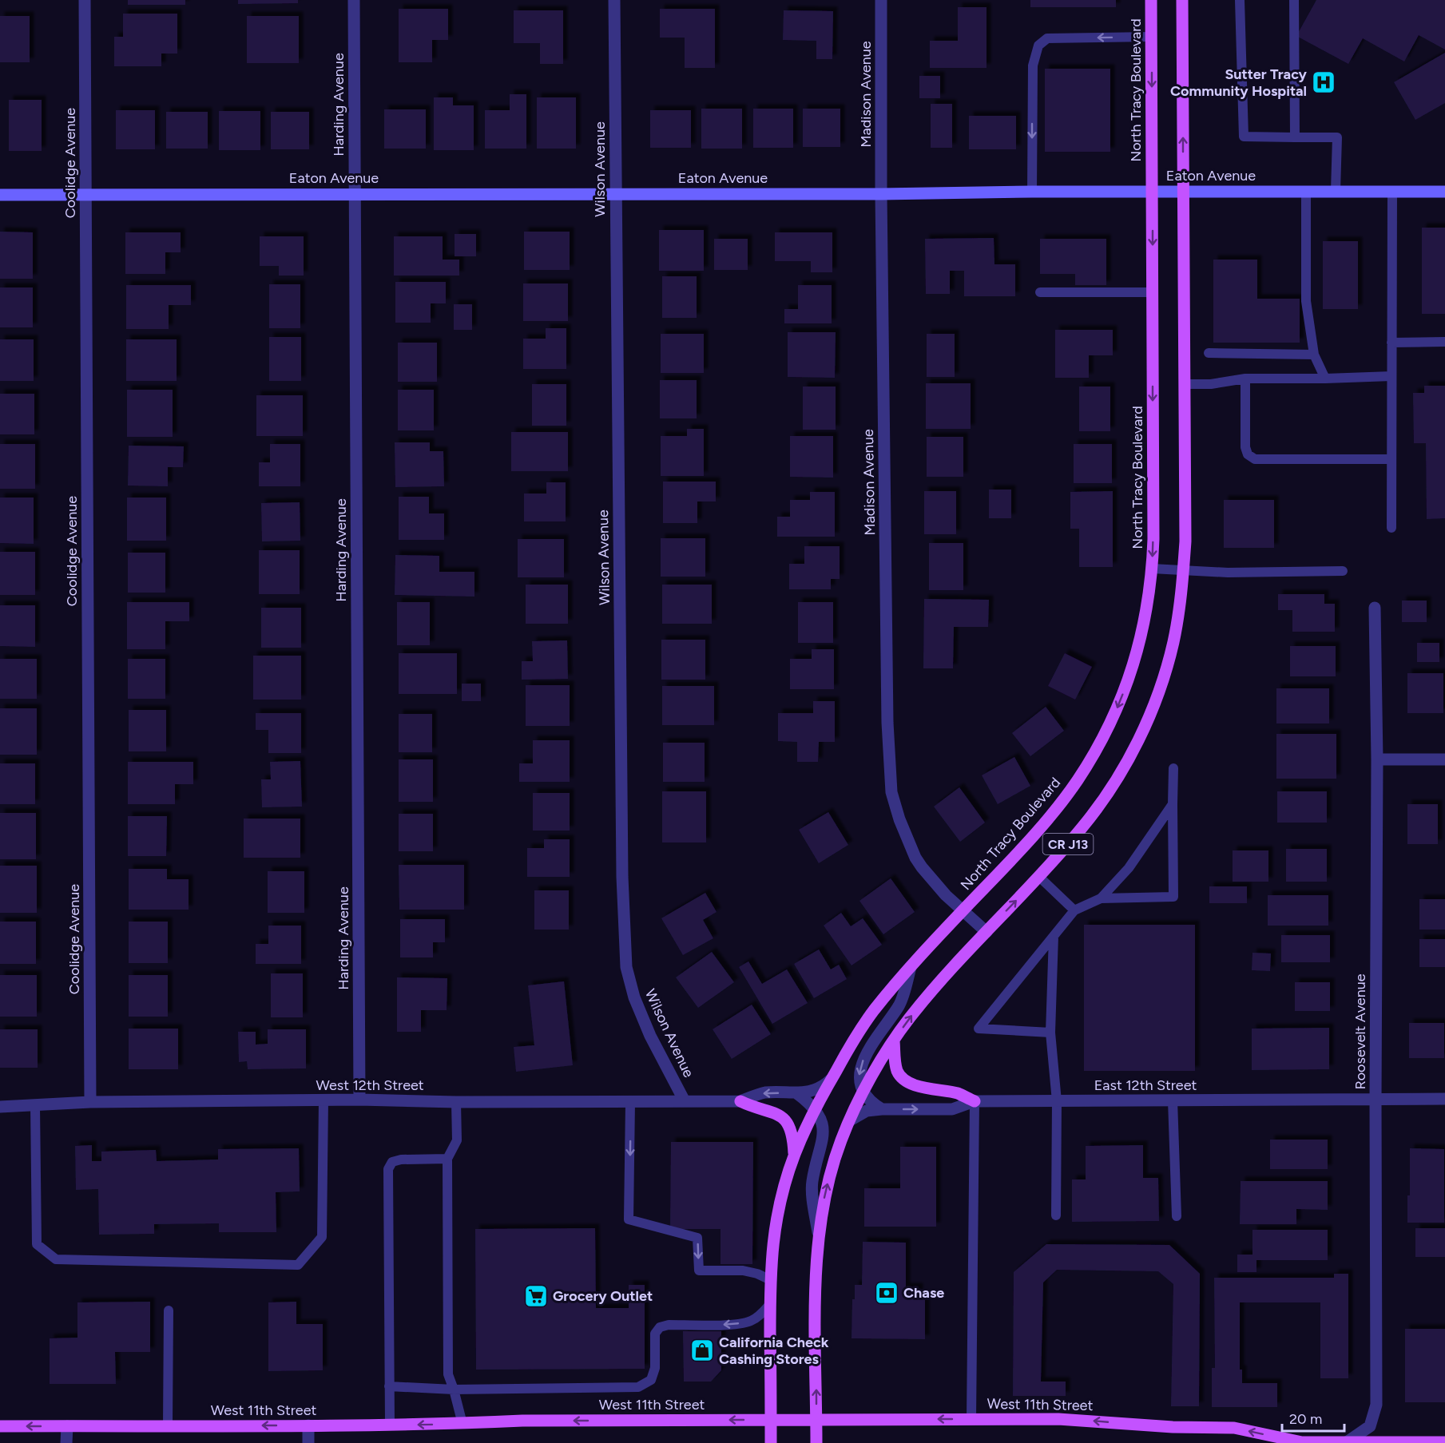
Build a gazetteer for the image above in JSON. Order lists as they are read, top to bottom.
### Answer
{
  "streets": {
    "main road": ["North Tracy Boulevard", "CR J13", "West 11th Street"],
    "street": [
      "Madison Avenue",
      "Harding Avenue",
      "Coolidge Avenue",
      "Wilson Avenue",
      "Eaton Avenue",
      "Roosevelt Avenue",
      "West 12th Street",
      "East 12th Street"
    ]
  },
  "crossings": [
    ["North Tracy Boulevard", "Madison Avenue"],
    ["North Tracy Boulevard", "Eaton Avenue"],
    ["North Tracy Boulevard", "West 11th Street"],
    ["Madison Avenue", "Eaton Avenue"],
    ["Madison Avenue", "CR J13"],
    ["Harding Avenue", "Eaton Avenue"],
    ["Harding Avenue", "West 12th Street"],
    ["Coolidge Avenue", "Eaton Avenue"],
    ["Coolidge Avenue", "West 12th Street"],
    ["Wilson Avenue", "Eaton Avenue"],
    ["Wilson Avenue", "West 12th Street"],
    ["Eaton Avenue", "CR J13"],
    ["CR J13", "East 12th Street"],
    ["CR J13", "West 11th Street"],
    ["Roosevelt Avenue", "East 12th Street"],
    ["Roosevelt Avenue", "West 11th Street"]
  ],
  "one_way": ["West 11th Street"],
  "places": {
    "hospital": ["Sutter Tracy Community Hospital"],
    "bank": ["Chase"],
    "supermarket": ["Grocery Outlet"],
    "shop": ["California Check Cashing Stores"]
  },
  "scale_bar": "20 m"
}
